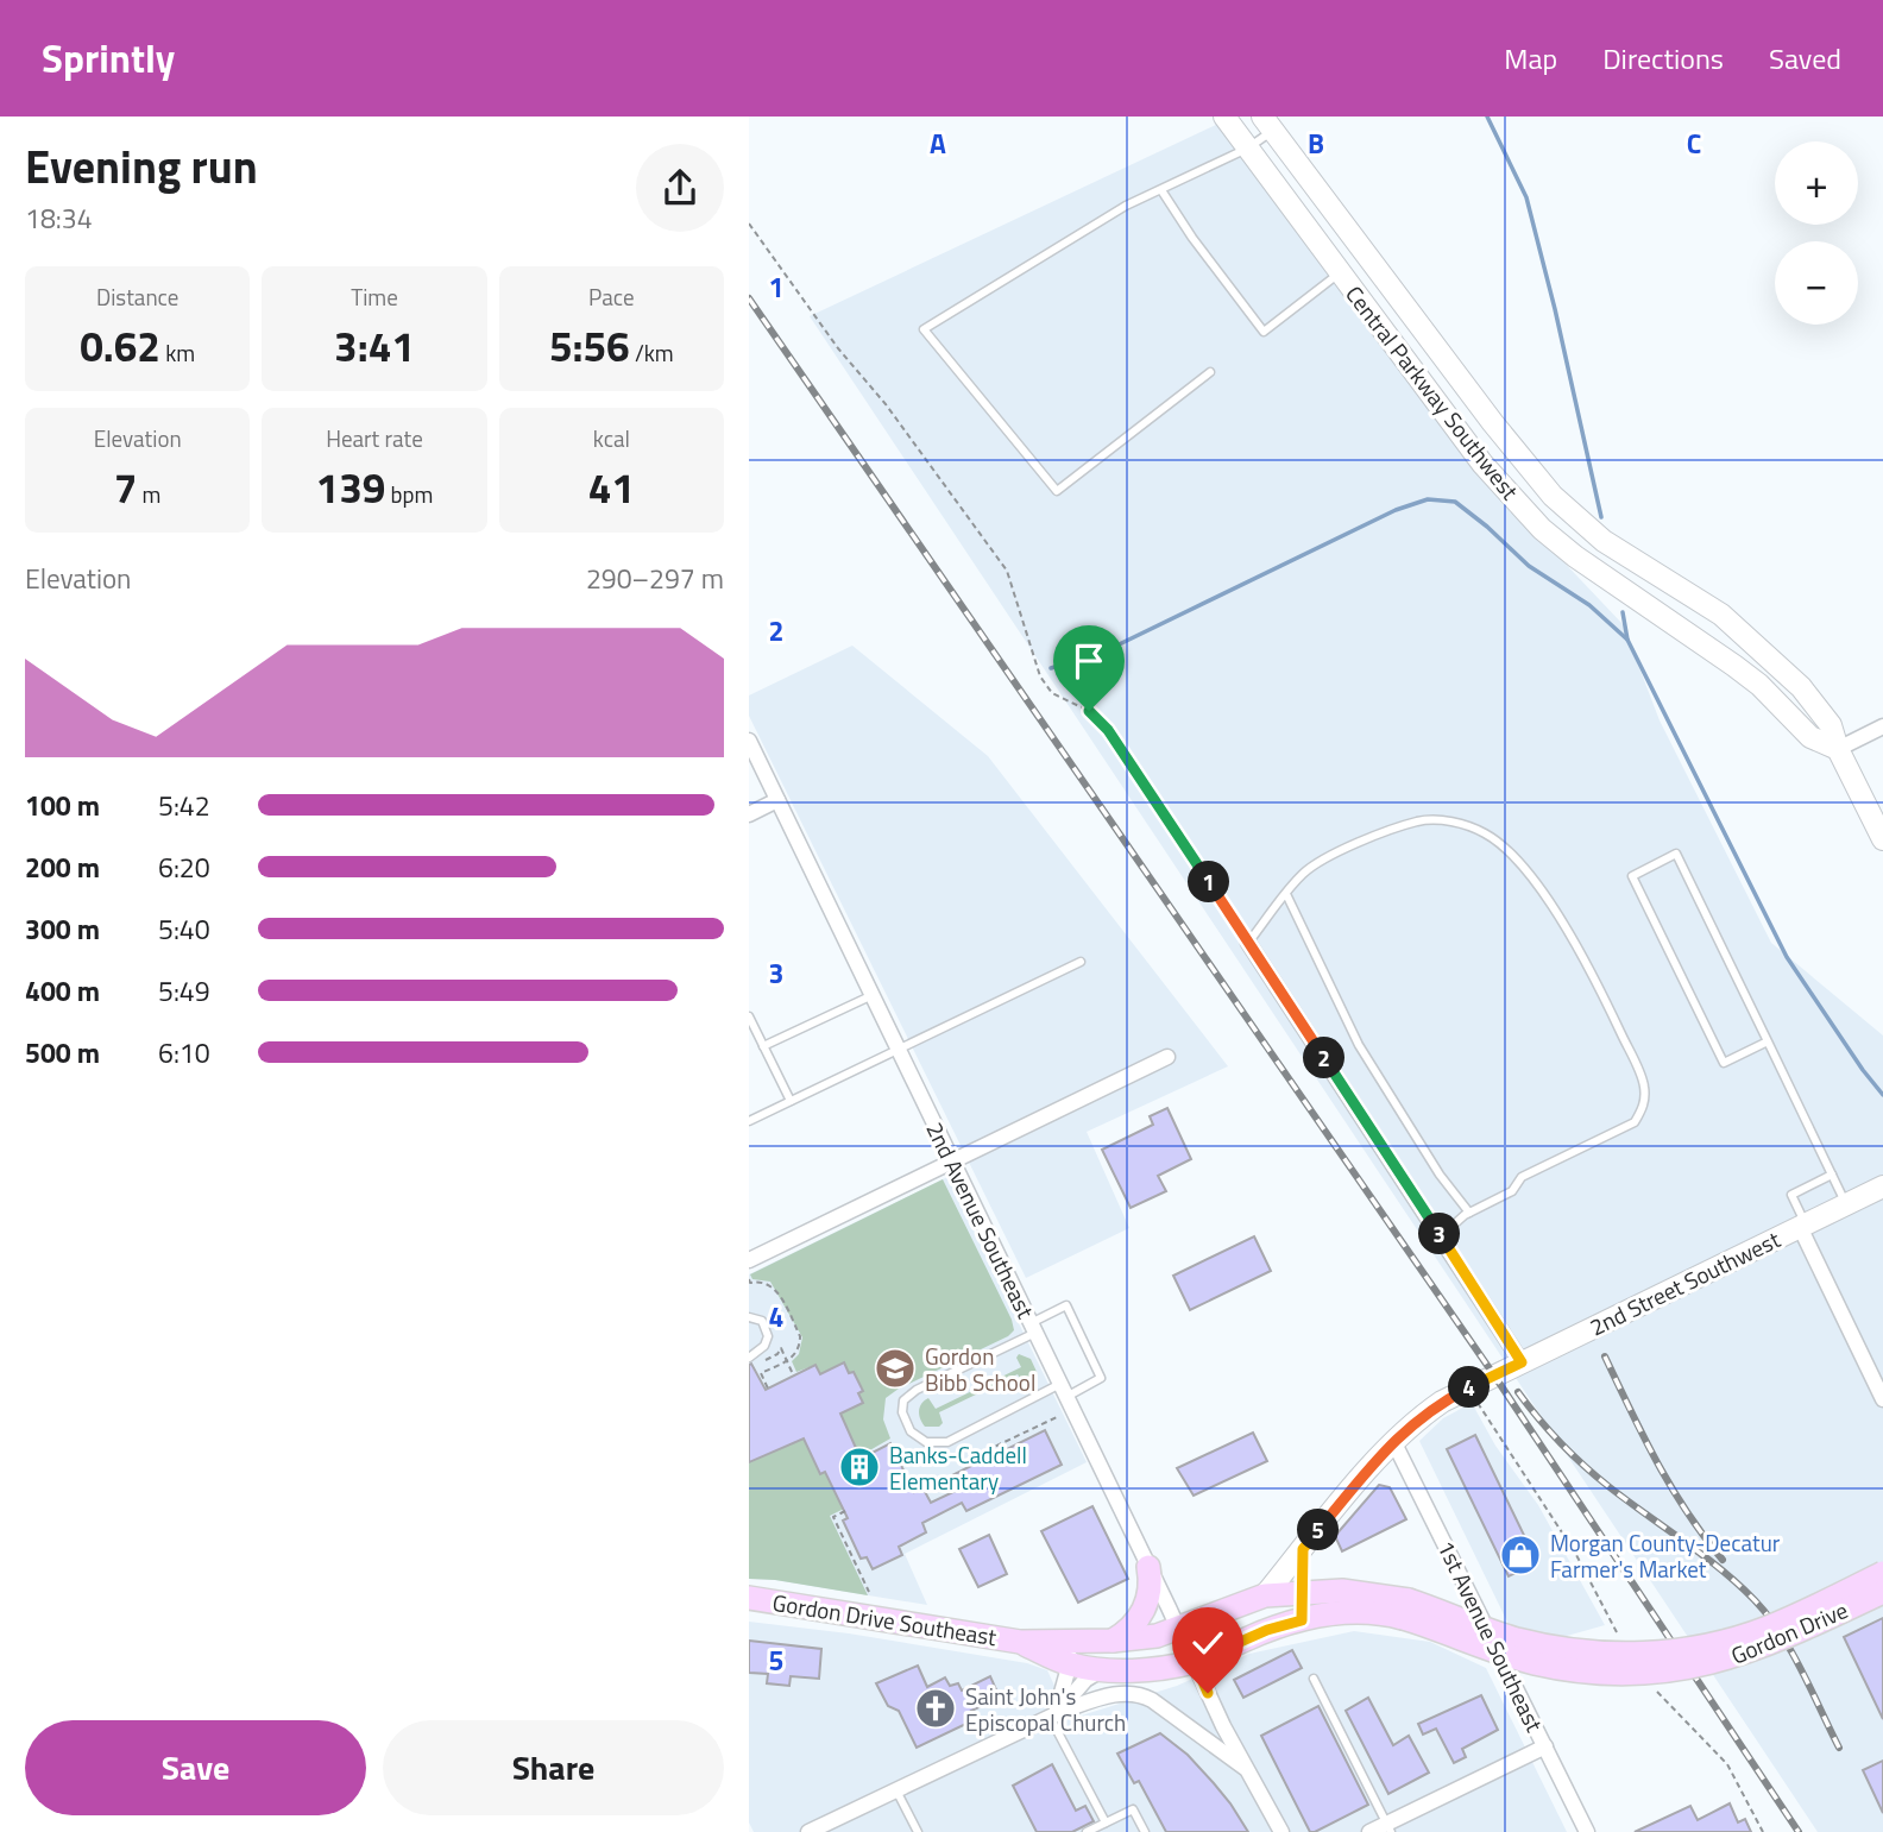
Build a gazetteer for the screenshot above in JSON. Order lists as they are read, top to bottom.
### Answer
{
  "streets": {
    "main road": ["Gordon Drive Southeast", "Gordon Drive"],
    "street": [
      "Central Parkway Southwest",
      "2nd Avenue Southeast",
      "2nd Street Southwest",
      "1st Avenue Southeast"
    ]
  },
  "crossings": [
    ["2nd Avenue Southeast", "Gordon Drive Southeast"],
    ["2nd Street Southwest", "Gordon Drive Southeast"],
    ["2nd Street Southwest", "1st Avenue Southeast"],
    ["Gordon Drive Southeast", "Gordon Drive"]
  ],
  "places": {
    "school or university": ["Gordon Bibb School"],
    "building": ["Banks-Caddell Elementary"],
    "shop": ["Morgan County-Decatur Farmer's Market"],
    "church": ["Saint John's Episcopal Church"]
  },
  "page": {
    "header": "Sprintly",
    "nav": ["Map", "Directions", "Saved"],
    "heading": ["Evening run", "18:34"],
    "map_buttons": ["+", "−"],
    "stats": [
      ["Distance", "0.62 km"],
      ["Time", "3:41"],
      ["Pace", "5:56 /km"],
      ["Elevation", "7 m"],
      ["Heart rate", "139 bpm"],
      ["kcal", "41"]
    ],
    "chart": ["Elevation", "290–297 m"],
    "list": [
      {
        "name": "100 m",
        "note": "5:42"
      },
      {
        "name": "200 m",
        "note": "6:20"
      },
      {
        "name": "300 m",
        "note": "5:40"
      },
      {
        "name": "400 m",
        "note": "5:49"
      },
      {
        "name": "500 m",
        "note": "6:10"
      }
    ],
    "pins": [
      "1",
      "2",
      "3",
      "4",
      "5"
    ],
    "buttons": ["Save", "Share"]
  },
  "grid": {
    "columns": ["A", "B", "C"],
    "rows": [
      "1",
      "2",
      "3",
      "4",
      "5"
    ]
  }
}
